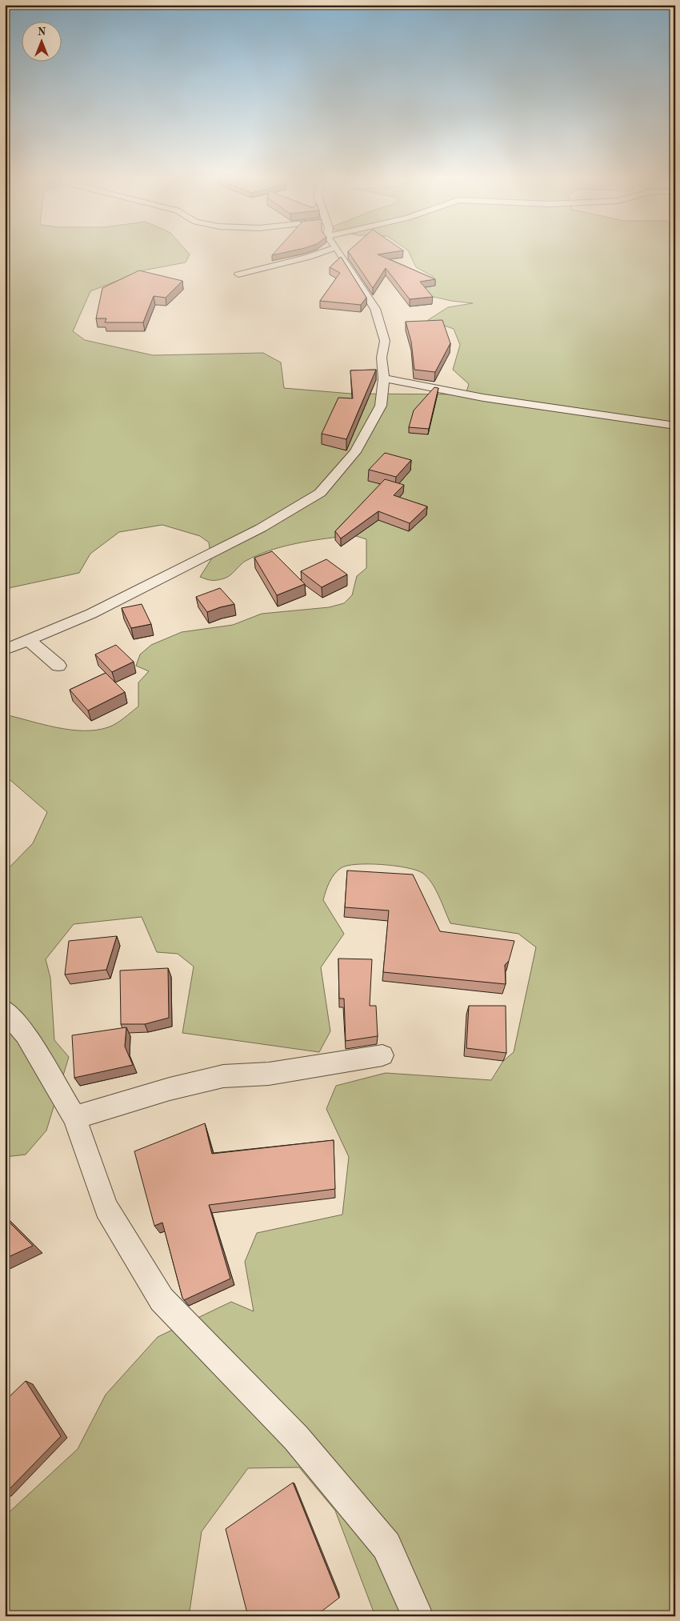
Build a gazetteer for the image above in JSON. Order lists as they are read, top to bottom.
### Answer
{
  "north": "top"
}
